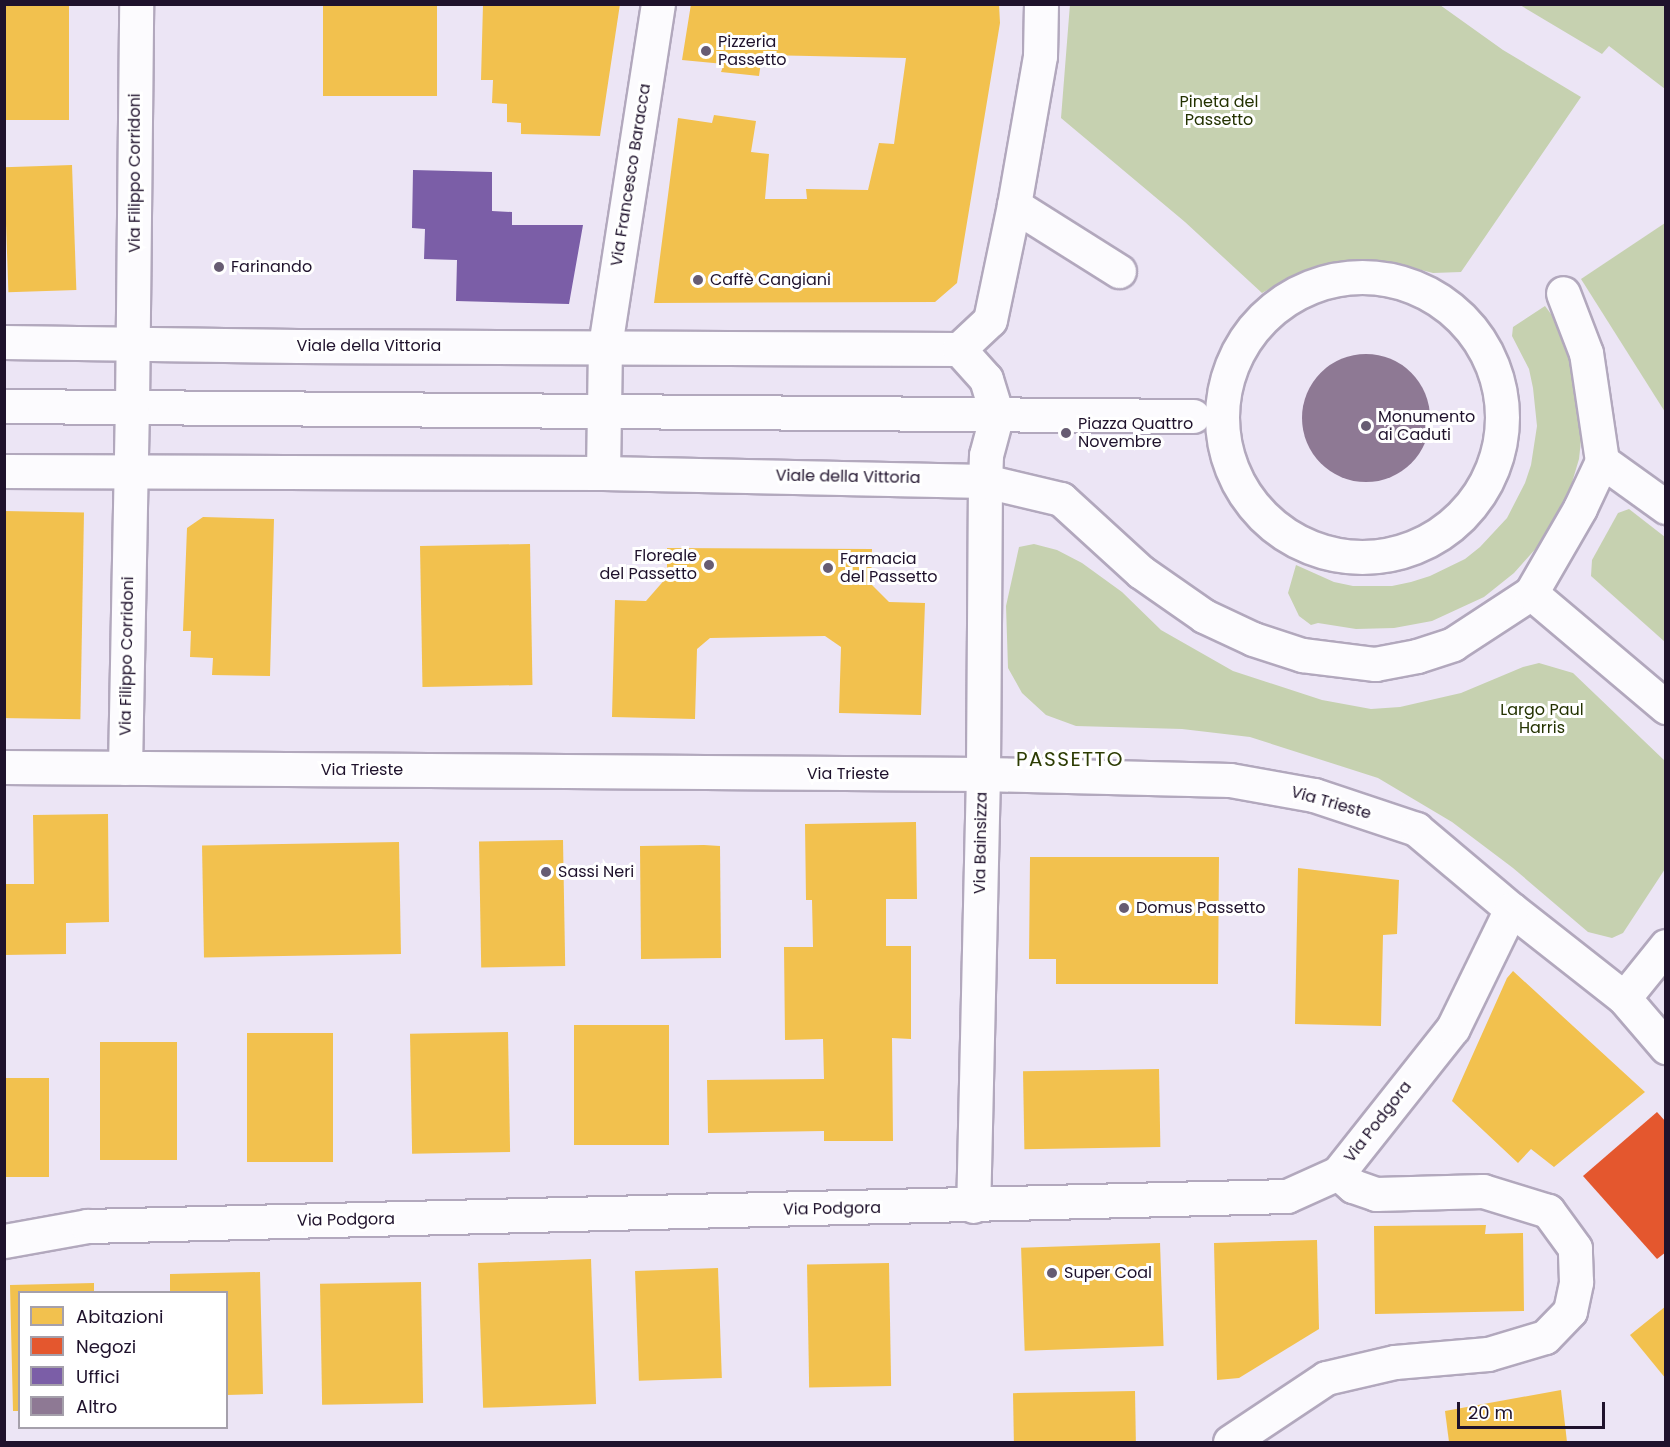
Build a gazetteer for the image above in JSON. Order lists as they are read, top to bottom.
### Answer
{
  "streets": {
    "street": [
      "Via Filippo Corridoni",
      "Via Francesco Baracca",
      "Viale della Vittoria",
      "Via Trieste",
      "Via Bainsizza",
      "Via Podgora"
    ]
  },
  "crossings": [
    ["Via Filippo Corridoni", "Viale della Vittoria"],
    ["Via Filippo Corridoni", "Via Trieste"],
    ["Via Francesco Baracca", "Viale della Vittoria"],
    ["Viale della Vittoria", "Via Bainsizza"],
    ["Via Trieste", "Via Bainsizza"],
    ["Via Trieste", "Via Podgora"],
    ["Via Bainsizza", "Via Podgora"]
  ],
  "districts": ["PASSETTO"],
  "parks": ["Pineta del Passetto", "Largo Paul Harris"],
  "places": [
    "Pizzeria Passetto",
    "Farinando",
    "Caffè Cangiani",
    "Monumento ai Caduti",
    "Piazza Quattro Novembre",
    "Floreale del Passetto",
    "Farmacia del Passetto",
    "Sassi Neri",
    "Domus Passetto",
    "Super Coal"
  ],
  "legend": [
    "Abitazioni",
    "Negozi",
    "Uffici",
    "Altro"
  ],
  "scale_bar": "20 m"
}
